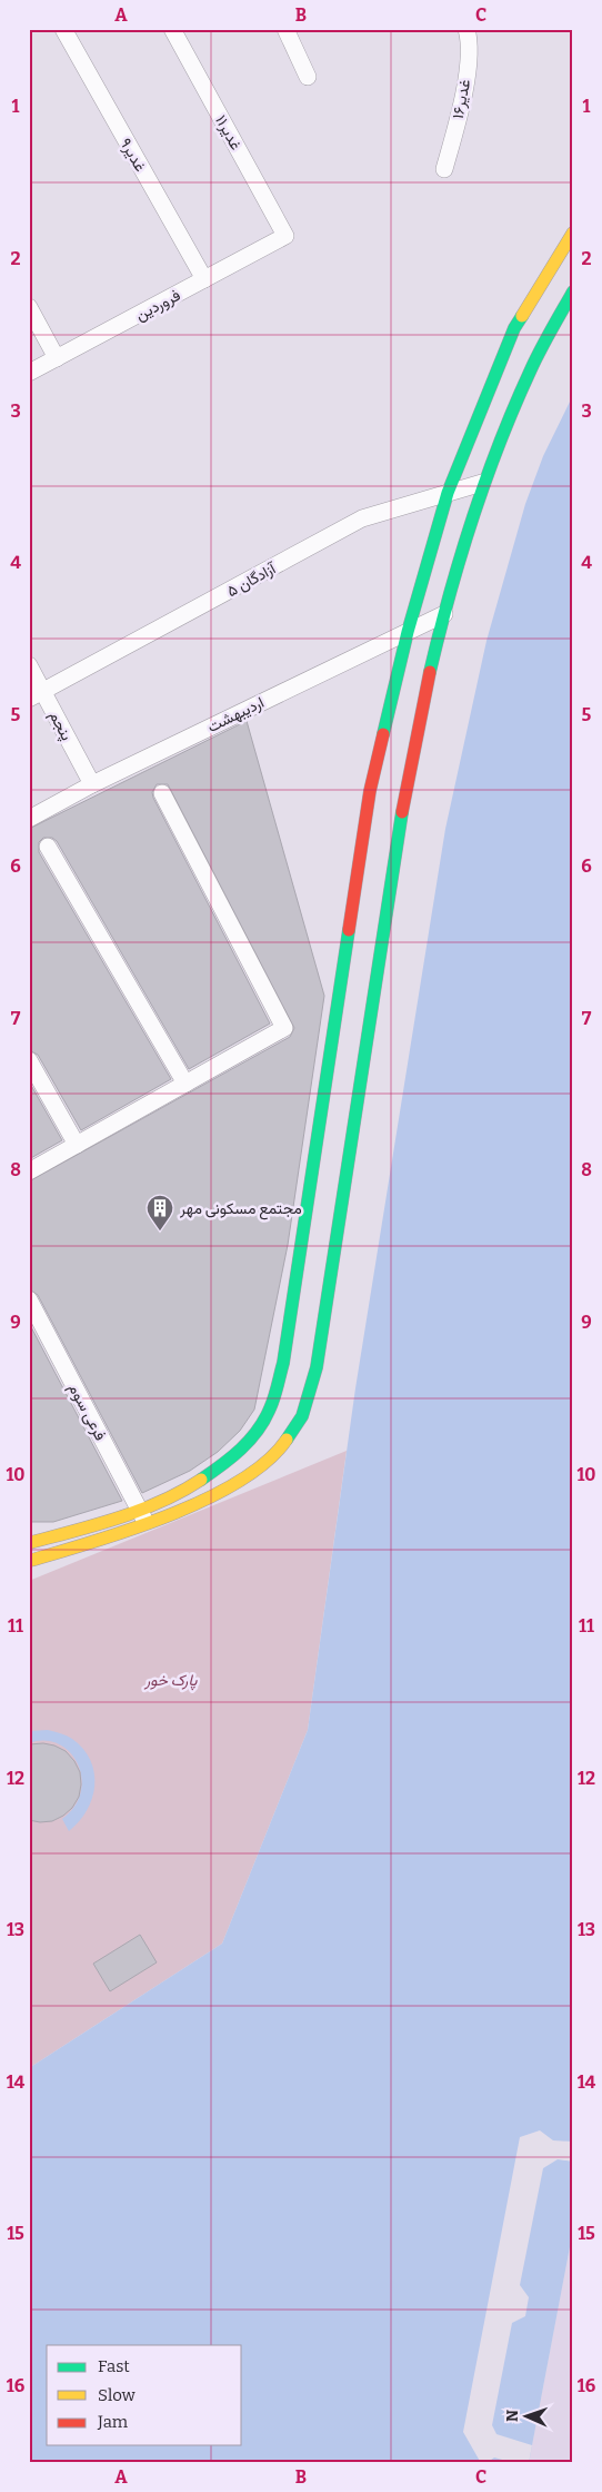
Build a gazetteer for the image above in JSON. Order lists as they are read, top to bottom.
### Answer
{
  "streets": {
    "street": [
      "غدیر۱۶",
      "غدیر۱۱",
      "غدیر۹",
      "فروردین",
      "آزادگان ۵",
      "اردیبهشت",
      "پنجم",
      "فرعی سوم"
    ]
  },
  "crossings": [
    ["غدیر۱۱", "فروردین"],
    ["غدیر۹", "فروردین"],
    ["آزادگان ۵", "پنجم"],
    ["اردیبهشت", "پنجم"]
  ],
  "parks": ["پارک خور"],
  "places": {
    "building": ["مجتمع مسکونی مهر"]
  },
  "legend": ["Fast", "Slow", "Jam"],
  "north": "left",
  "grid": {
    "columns": ["A", "B", "C"],
    "rows": [
      "1",
      "2",
      "3",
      "4",
      "5",
      "6",
      "7",
      "8",
      "9",
      "10",
      "11",
      "12",
      "13",
      "14",
      "15",
      "16"
    ]
  }
}
